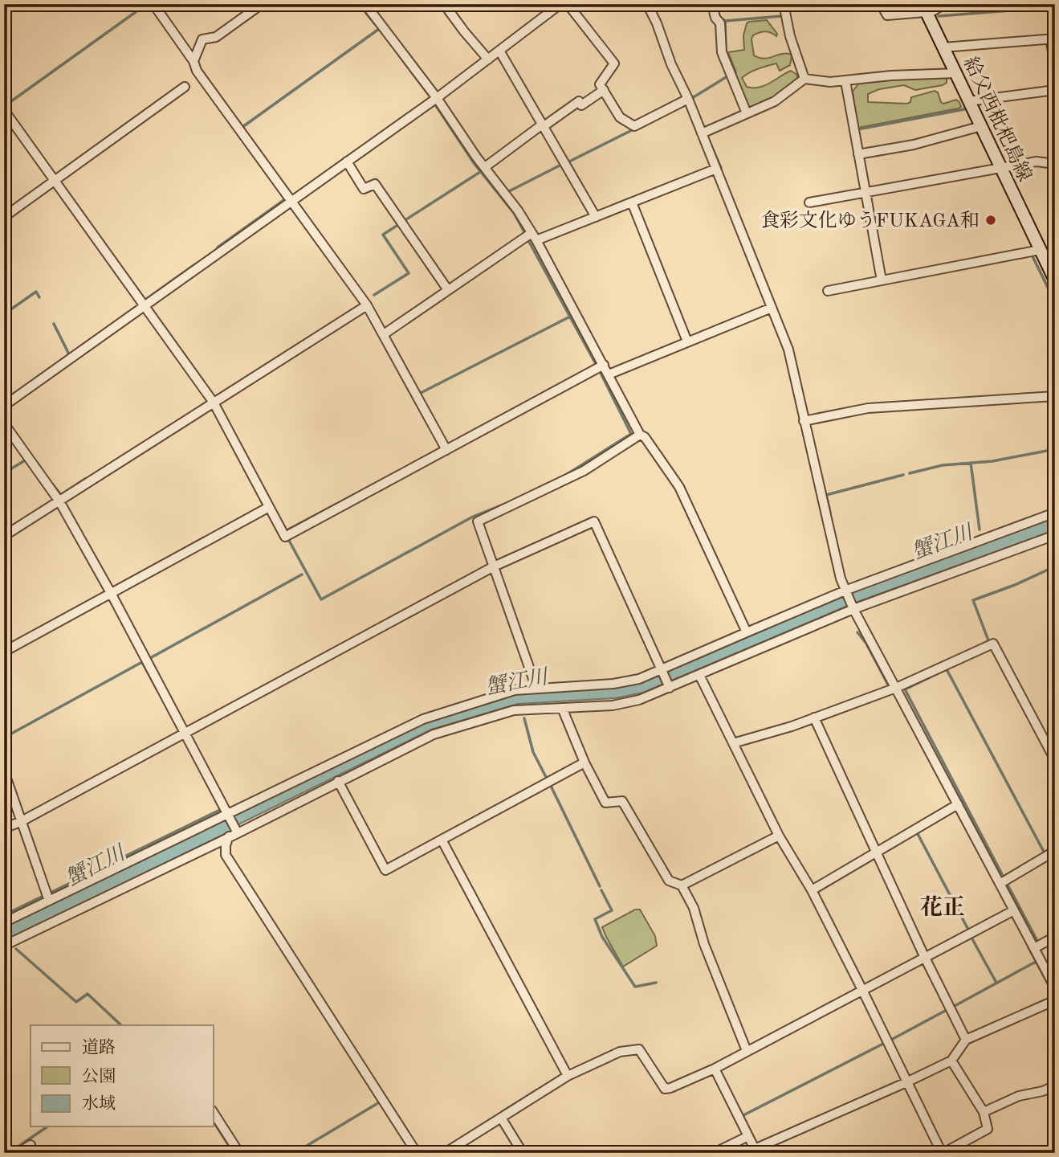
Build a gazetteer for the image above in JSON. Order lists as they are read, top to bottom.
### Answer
{
  "streets": {
    "main road": ["給父西枇杷島線"]
  },
  "districts": ["花正"],
  "water": ["蟹江川"],
  "places": ["食彩文化ゆうFUKAGA和"],
  "legend": ["道路", "公園", "水域"]
}
